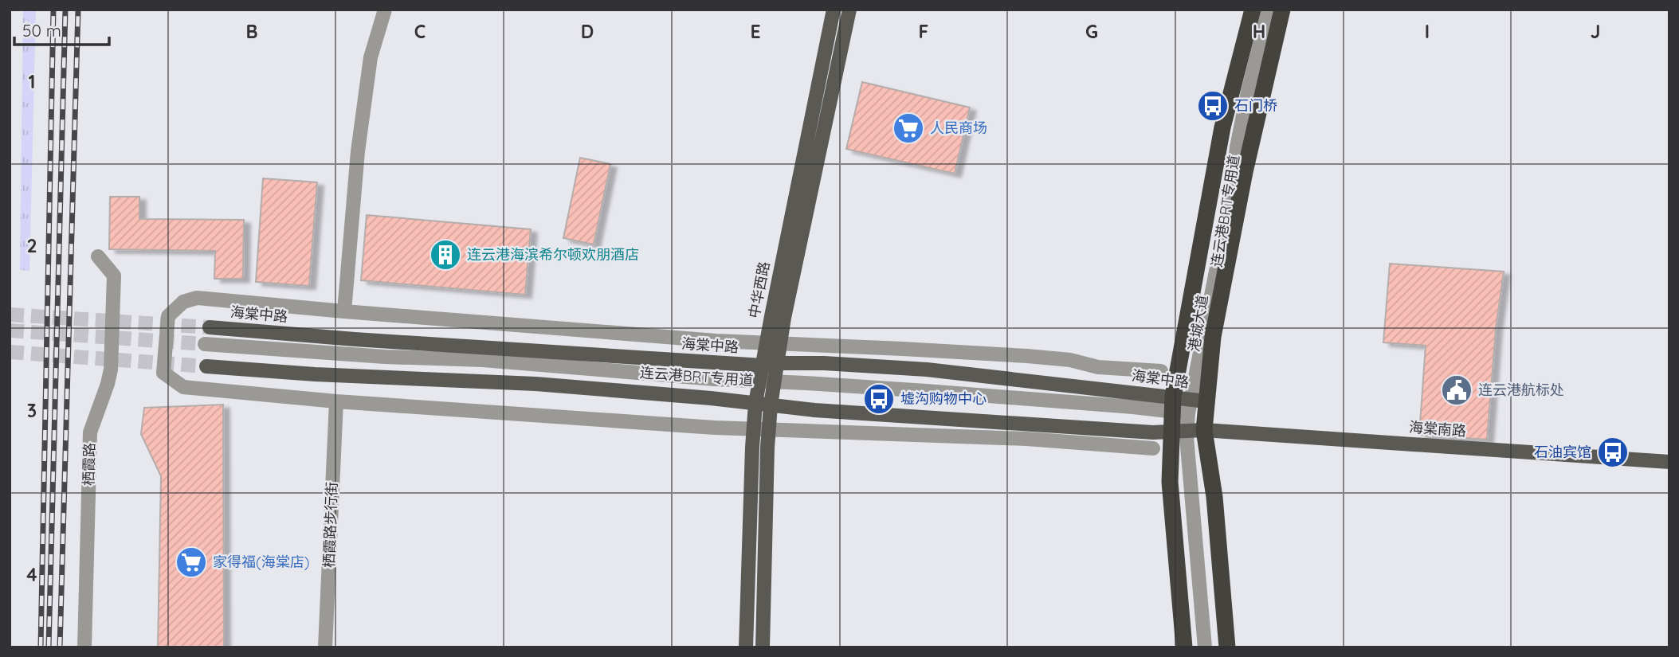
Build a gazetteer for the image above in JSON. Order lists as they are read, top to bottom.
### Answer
{
  "streets": {
    "highway": ["港城大道"],
    "main road": ["中华西路", "海棠中路", "海棠南路"],
    "street": ["连云港BRT专用道", "栖霞路", "栖霞路步行街"]
  },
  "crossings": [
    ["连云港BRT专用道", "中华西路"],
    ["连云港BRT专用道", "海棠中路"],
    ["连云港BRT专用道", "港城大道"],
    ["中华西路", "海棠中路"],
    ["海棠中路", "港城大道"],
    ["港城大道", "海棠南路"]
  ],
  "places": {
    "bus stop": ["石门桥", "墟沟购物中心", "石油宾馆"],
    "supermarket": ["人民商场", "家得福(海棠店)"],
    "building": ["连云港海滨希尔顿欢朋酒店"],
    "public building": ["连云港航标处"]
  },
  "scale_bar": "50 m",
  "grid": {
    "columns": [
      "B",
      "C",
      "D",
      "E",
      "F",
      "G",
      "H",
      "I",
      "J"
    ],
    "rows": [
      "1",
      "2",
      "3",
      "4"
    ]
  }
}
